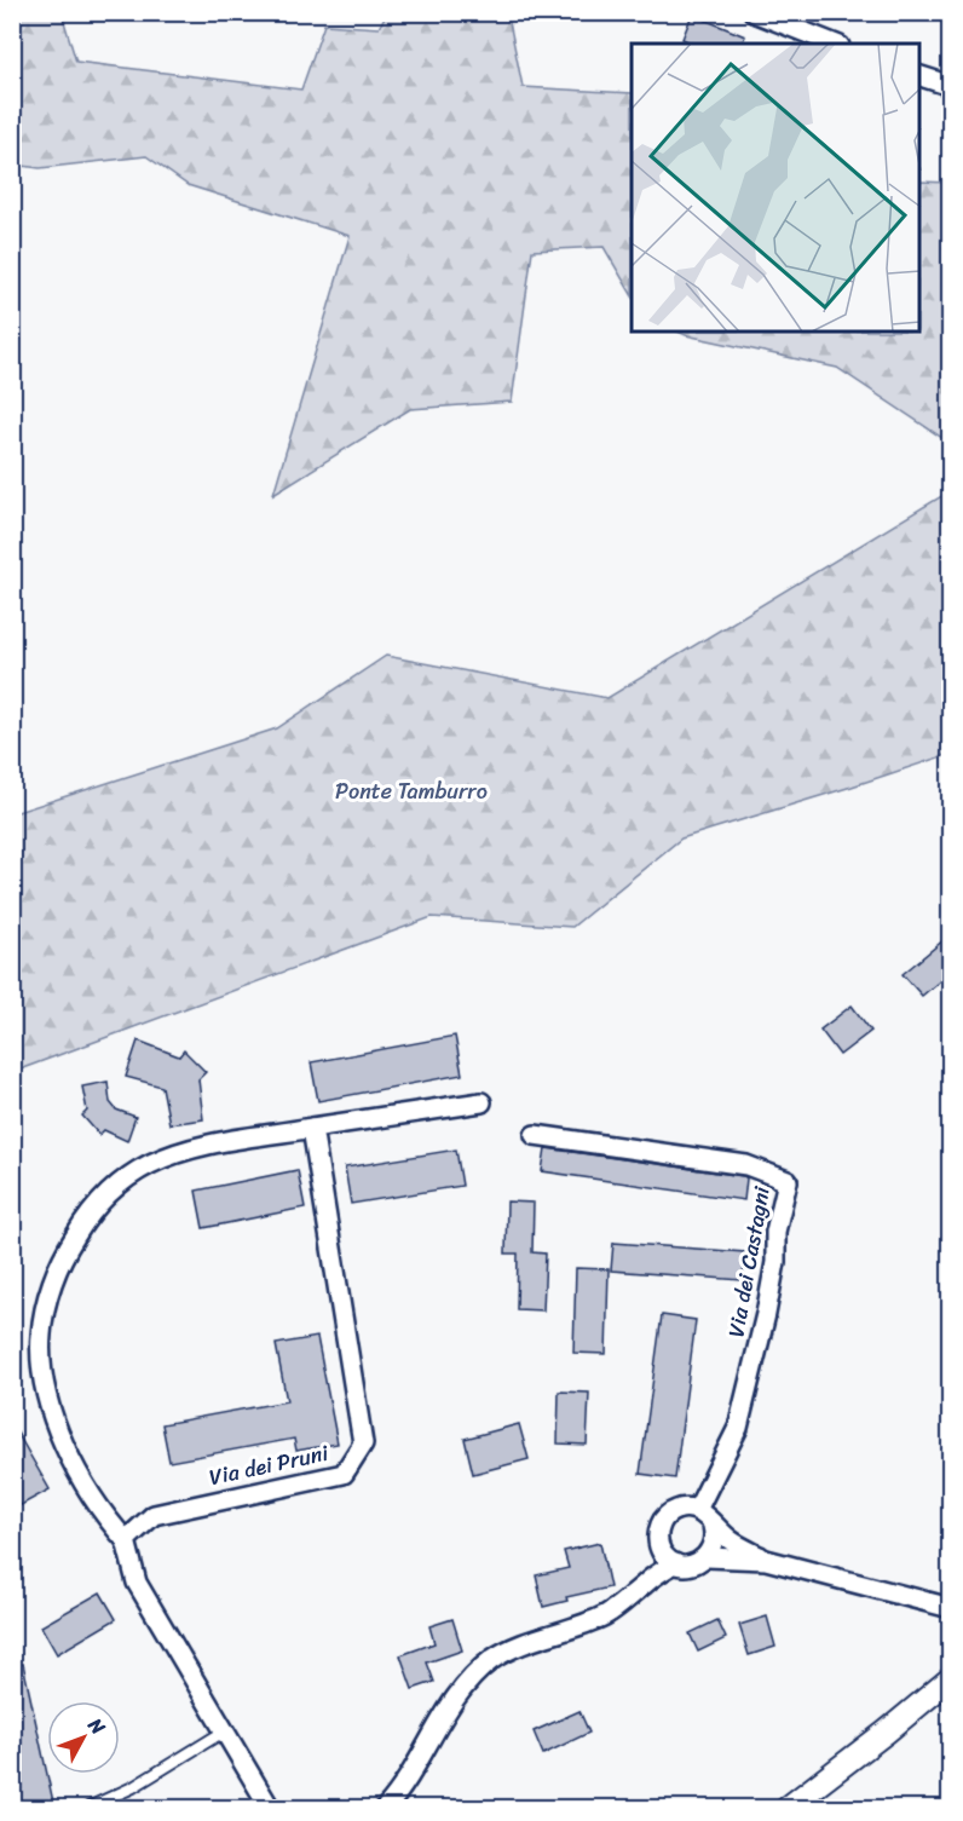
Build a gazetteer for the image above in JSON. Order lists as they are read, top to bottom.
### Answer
{
  "streets": {
    "street": ["Via dei Castagni", "Via dei Pruni"]
  },
  "parks": ["Ponte Tamburro"],
  "north": "top right"
}
